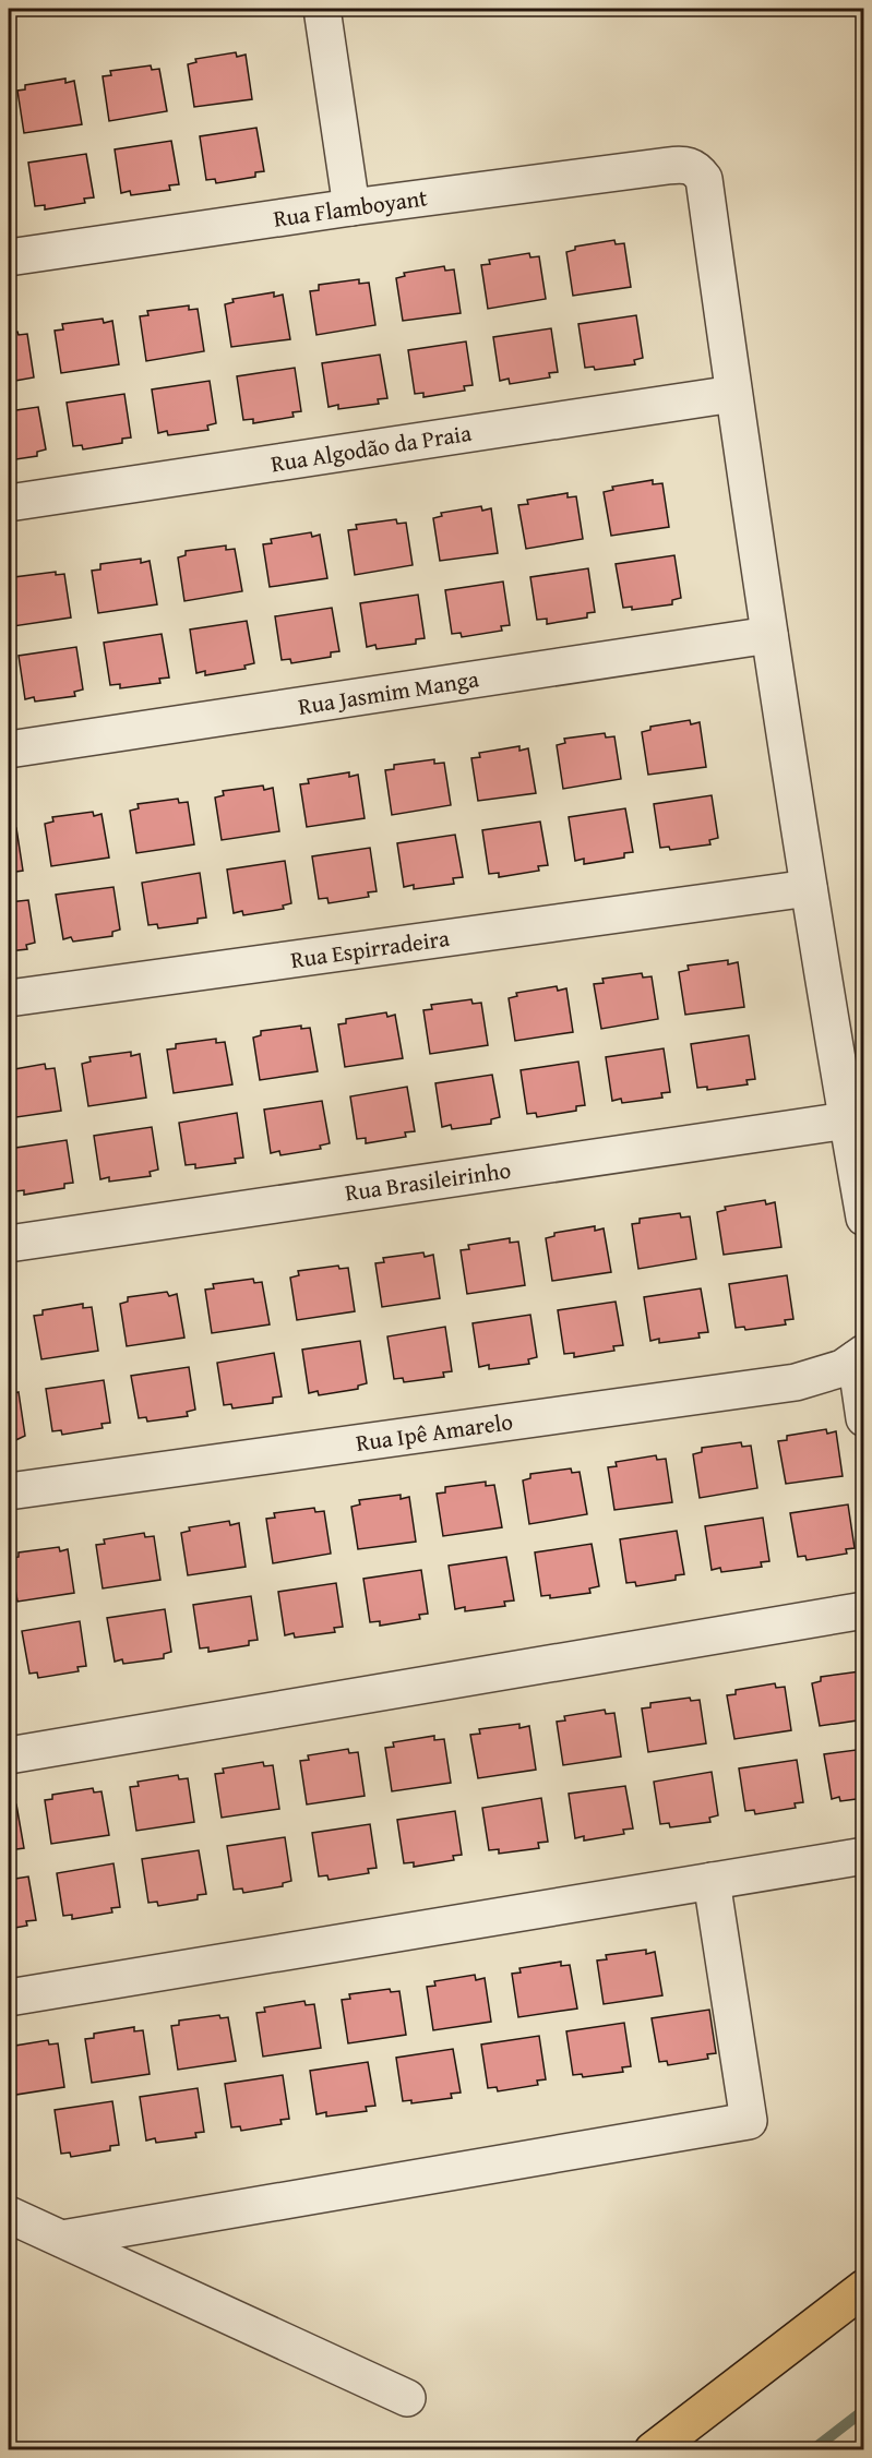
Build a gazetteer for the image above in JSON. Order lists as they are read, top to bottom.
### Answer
{
  "streets": {
    "street": [
      "Rua Flamboyant",
      "Rua Algodão da Praia",
      "Rua Jasmim Manga",
      "Rua Espirradeira",
      "Rua Brasileirinho",
      "Rua Ipê Amarelo"
    ]
  },
  "crossings": [
    ["Rua Flamboyant", "Rua Algodão da Praia"]
  ]
}
